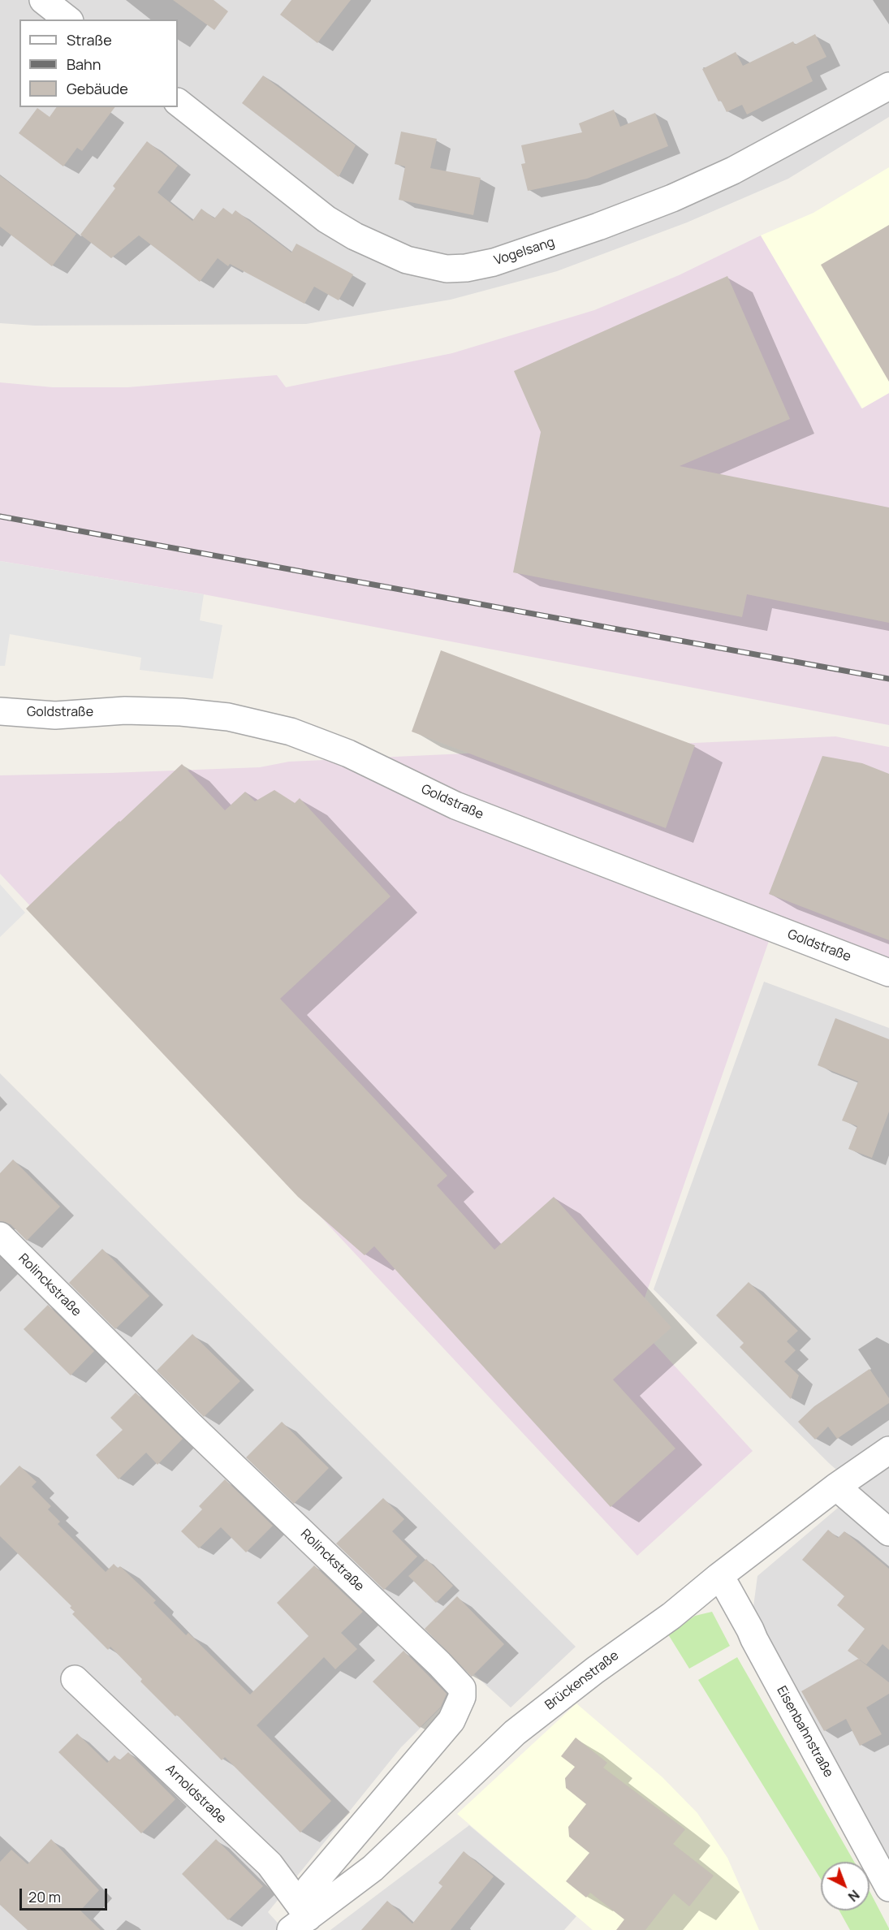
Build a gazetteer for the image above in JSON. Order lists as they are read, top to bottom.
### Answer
{
  "streets": {
    "street": [
      "Vogelsang",
      "Goldstraße",
      "Rolinckstraße",
      "Brückenstraße",
      "Eisenbahnstraße",
      "Arnoldstraße"
    ]
  },
  "crossings": [
    ["Rolinckstraße", "Brückenstraße"],
    ["Rolinckstraße", "Arnoldstraße"],
    ["Brückenstraße", "Eisenbahnstraße"],
    ["Brückenstraße", "Arnoldstraße"]
  ],
  "legend": ["Straße", "Bahn", "Gebäude"],
  "scale_bar": "20 m",
  "north": "bottom right"
}
